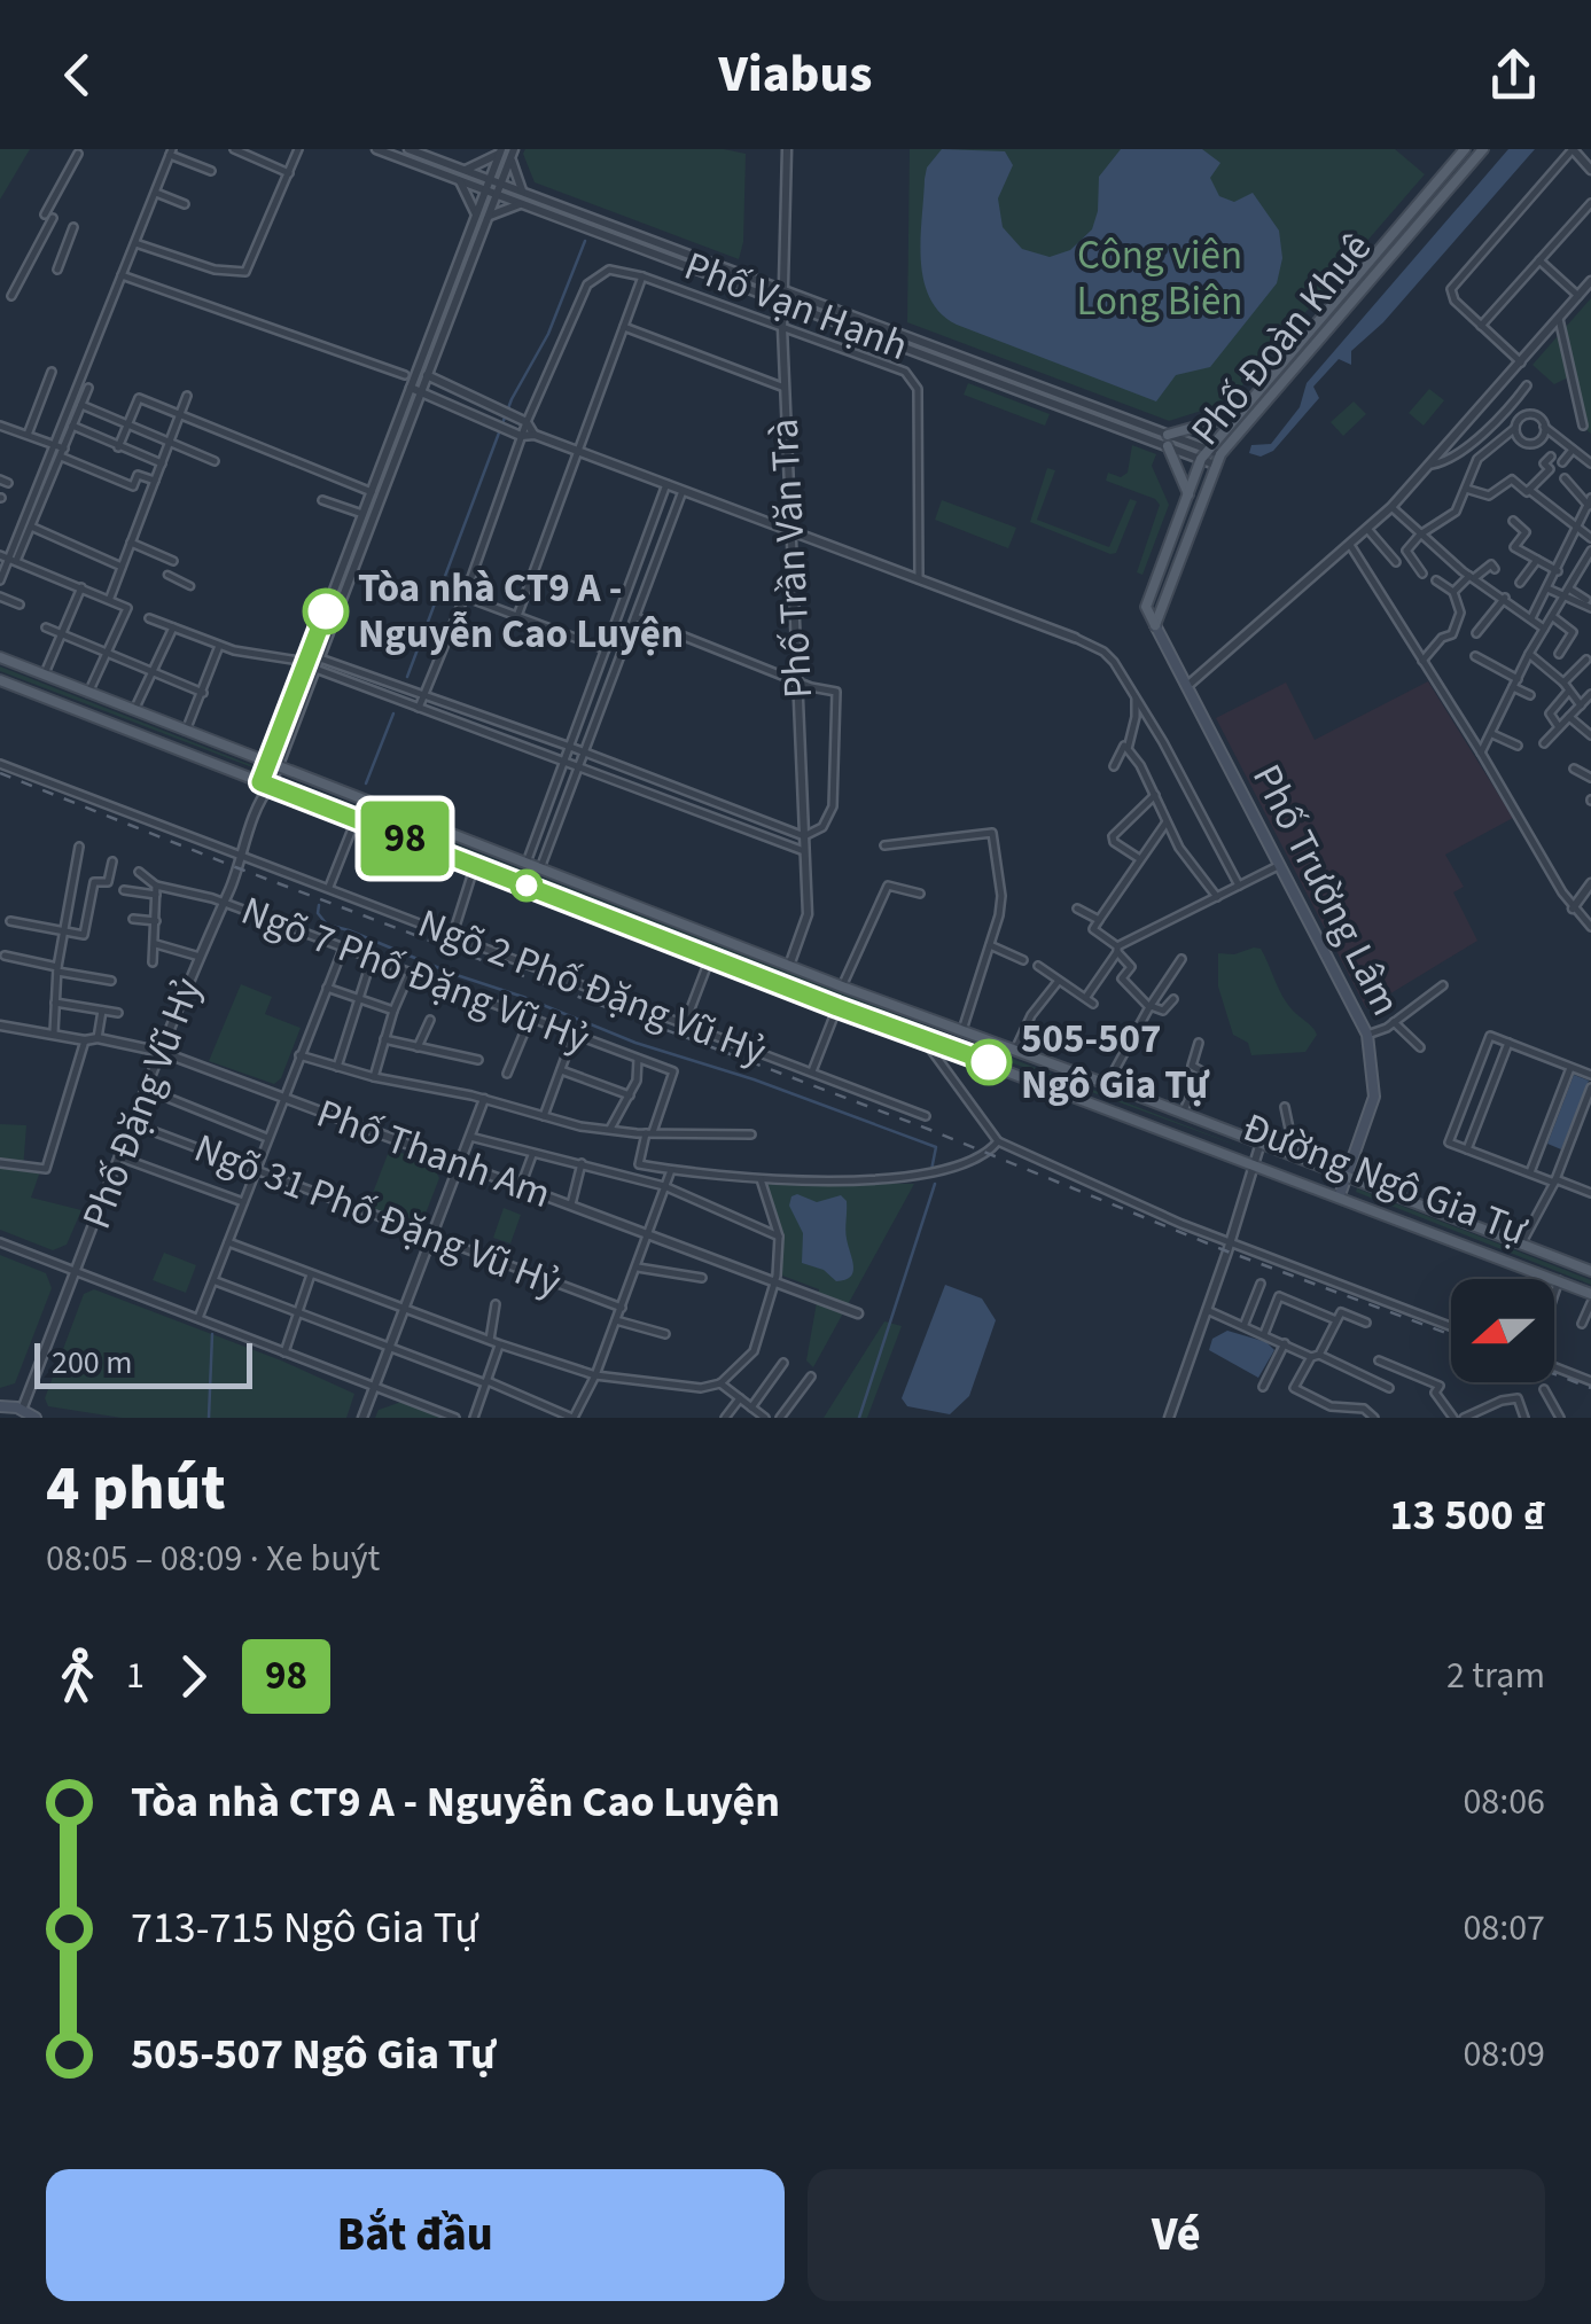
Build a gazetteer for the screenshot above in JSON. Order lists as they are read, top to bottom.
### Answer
{
  "streets": {
    "main road": ["Phố Đoàn Khuê", "Phố Trường Lâm", "Đường Ngô Gia Tự"],
    "street": [
      "Phố Vạn Hạnh",
      "Phố Trần Văn Trà",
      "Ngõ 7 Phố Đặng Vũ Hỷ",
      "Ngõ 2 Phố Đặng Vũ Hỷ",
      "Phố Đặng Vũ Hỷ",
      "Phố Thanh Am",
      "Ngõ 31 Phố Đặng Vũ Hỷ"
    ]
  },
  "crossings": [
    ["Phố Vạn Hạnh", "Phố Đoàn Khuê"],
    ["Phố Vạn Hạnh", "Phố Trần Văn Trà"],
    ["Phố Đoàn Khuê", "Phố Trường Lâm"],
    ["Phố Trần Văn Trà", "Đường Ngô Gia Tự"],
    ["Phố Trường Lâm", "Đường Ngô Gia Tự"],
    ["Ngõ 7 Phố Đặng Vũ Hỷ", "Phố Đặng Vũ Hỷ"],
    ["Ngõ 2 Phố Đặng Vũ Hỷ", "Phố Đặng Vũ Hỷ"],
    ["Phố Đặng Vũ Hỷ", "Phố Thanh Am"],
    ["Phố Đặng Vũ Hỷ", "Đường Ngô Gia Tự"],
    ["Phố Đặng Vũ Hỷ", "Ngõ 31 Phố Đặng Vũ Hỷ"]
  ],
  "parks": ["Công viên Long Biên"],
  "places": ["Tòa nhà CT9 A - Nguyễn Cao Luyện", "505-507 Ngô Gia Tự"],
  "lines": ["bus line 98"],
  "scale_bar": "200 m",
  "north": "left",
  "page": {
    "header": "Viabus",
    "on_map": "98",
    "scale": "200 m",
    "heading": ["4 phút", "08:05 – 08:09 · Xe buýt", "13 500 ₫"],
    "legs": ["1", "98", "2 trạm"],
    "list": [
      {
        "name": "Tòa nhà CT9 A - Nguyễn Cao Luyện",
        "value": "08:06"
      },
      {
        "name": "713-715 Ngô Gia Tự",
        "value": "08:07"
      },
      {
        "name": "505-507 Ngô Gia Tự",
        "value": "08:09"
      }
    ],
    "buttons": ["Bắt đầu", "Vé"]
  }
}
